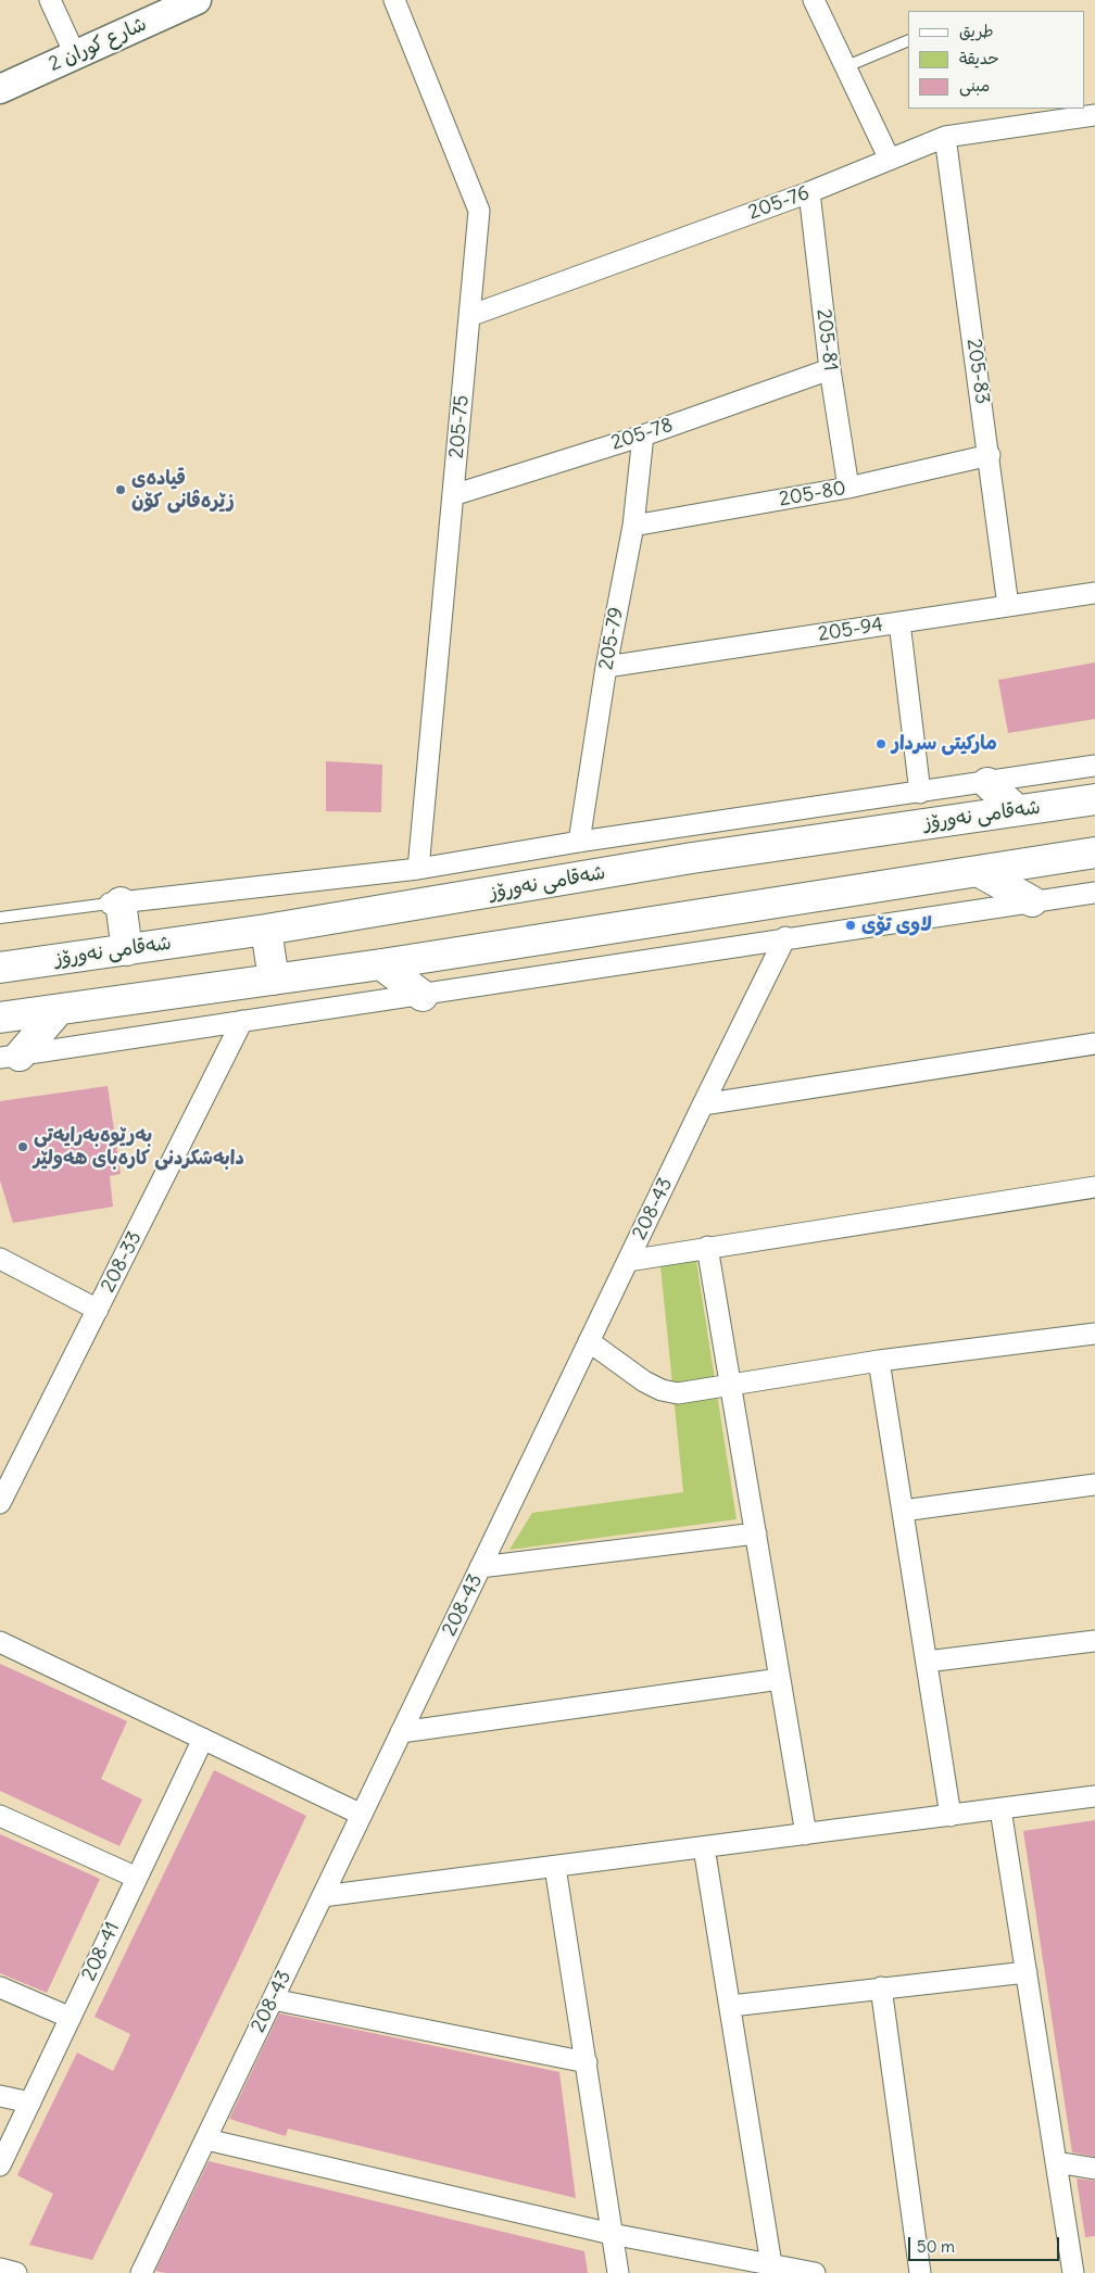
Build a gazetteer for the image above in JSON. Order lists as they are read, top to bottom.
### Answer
{
  "streets": {
    "main road": ["شەقامی نەورۆز"],
    "street": [
      "شارع كوران 2",
      "205-76",
      "205-81",
      "205-83",
      "205-75",
      "205-78",
      "205-80",
      "205-94",
      "205-79",
      "208-43",
      "208-33",
      "208-41"
    ]
  },
  "crossings": [
    ["205-76", "205-81"],
    ["205-76", "205-83"],
    ["205-76", "205-75"],
    ["205-81", "205-78"],
    ["205-81", "205-80"],
    ["205-83", "205-80"],
    ["205-83", "205-94"],
    ["205-75", "205-78"],
    ["205-78", "205-79"],
    ["205-80", "205-79"],
    ["205-94", "205-79"]
  ],
  "places": [
    "قیادەی زێرەڤانی کۆن",
    "ماركيتى سردار",
    "لاوی تۆی",
    "بەرێوەبەرایەتی دابەشکردنی کارەبای هەولێر"
  ],
  "legend": ["طريق", "حديقة", "مبنى"],
  "scale_bar": "50 m"
}
